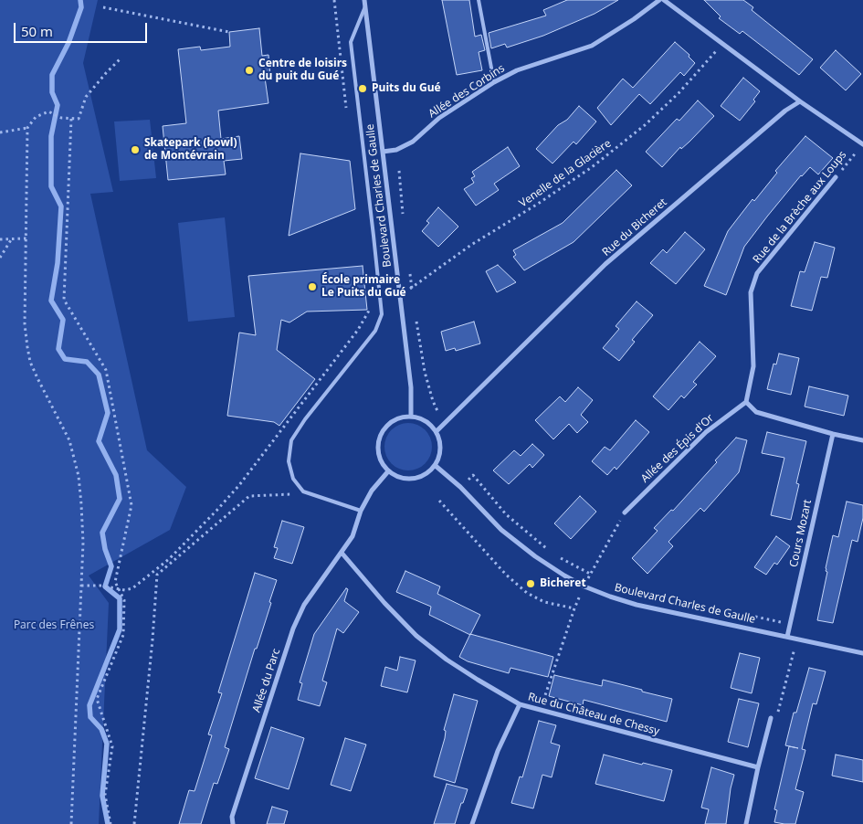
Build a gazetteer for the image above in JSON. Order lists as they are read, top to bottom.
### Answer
{
  "streets": {
    "street": [
      "Allée des Corbins",
      "Boulevard Charles de Gaulle",
      "Rue de la Brèche aux Loups",
      "Rue du Bicheret",
      "Allée des Épis d'Or",
      "Cours Mozart",
      "Allée du Parc",
      "Rue du Château de Chessy"
    ],
    "path": ["Venelle de la Glacière"]
  },
  "crossings": [
    ["Allée des Corbins", "Boulevard Charles de Gaulle"],
    ["Venelle de la Glacière", "Boulevard Charles de Gaulle"],
    ["Boulevard Charles de Gaulle", "Rue du Bicheret"],
    ["Boulevard Charles de Gaulle", "Cours Mozart"],
    ["Boulevard Charles de Gaulle", "Allée du Parc"],
    ["Rue de la Brèche aux Loups", "Allée des Épis d'Or"],
    ["Rue du Bicheret", "Allée du Parc"],
    ["Allée du Parc", "Rue du Château de Chessy"]
  ],
  "parks": ["Parc des Frênes"],
  "places": [
    "Centre de loisirs du puit du Gué",
    "Puits du Gué",
    "Skatepark (bowl) de Montévrain",
    "École primaire Le Puits du Gué",
    "Bicheret"
  ],
  "scale_bar": "50 m"
}
